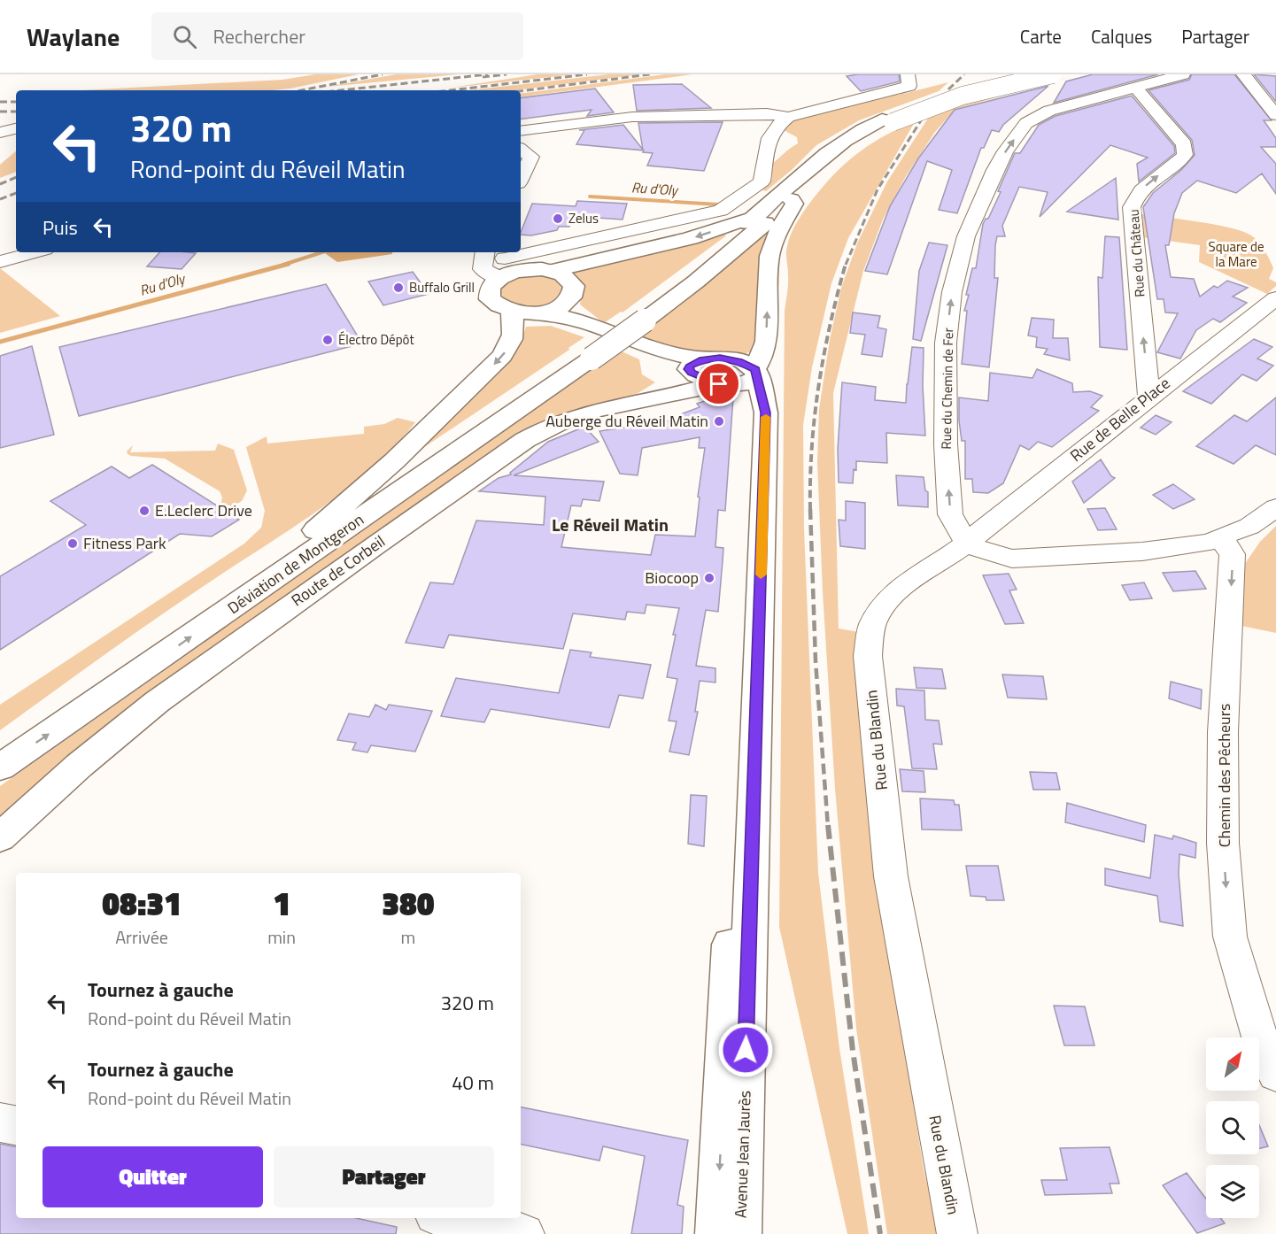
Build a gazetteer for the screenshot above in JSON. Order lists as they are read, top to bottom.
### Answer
{
  "streets": {
    "main road": ["Déviation de Montgeron", "Route de Corbeil", "Avenue Jean Jaurès"],
    "street": [
      "Rue du Château",
      "Rue du Chemin de Fer",
      "Rue de Belle Place",
      "Rue du Blandin",
      "Chemin des Pêcheurs"
    ]
  },
  "crossings": [
    ["Rue du Château", "Rue du Chemin de Fer"],
    ["Rue du Château", "Rue de Belle Place"],
    ["Rue du Chemin de Fer", "Rue de Belle Place"],
    ["Rue du Chemin de Fer", "Rue du Blandin"],
    ["Rue de Belle Place", "Rue du Blandin"],
    ["Route de Corbeil", "Avenue Jean Jaurès"]
  ],
  "one_way": ["Rue du Château", "Rue du Chemin de Fer", "Chemin des Pêcheurs"],
  "districts": ["Le Réveil Matin"],
  "water": ["Ru d'Oly"],
  "parks": ["Square de la Mare"],
  "places": [
    "Zelus",
    "Buffalo Grill",
    "Électro Dépôt",
    "Auberge du Réveil Matin",
    "E.Leclerc Drive",
    "Fitness Park",
    "Biocoop"
  ],
  "north": "top right",
  "page": {
    "header": "Waylane",
    "search": "Rechercher",
    "nav": ["Carte", "Calques", "Partager"],
    "turn": ["320 m", "Rond-point du Réveil Matin"],
    "then": "Puis",
    "eta": [
      "08:31",
      "Arrivée",
      "1",
      "min",
      "380",
      "m"
    ],
    "list": [
      {
        "name": "Tournez à gauche",
        "note": "Rond-point du Réveil Matin",
        "value": "320 m"
      },
      {
        "name": "Tournez à gauche",
        "note": "Rond-point du Réveil Matin",
        "value": "40 m"
      }
    ],
    "buttons": ["Quitter", "Partager"]
  }
}
